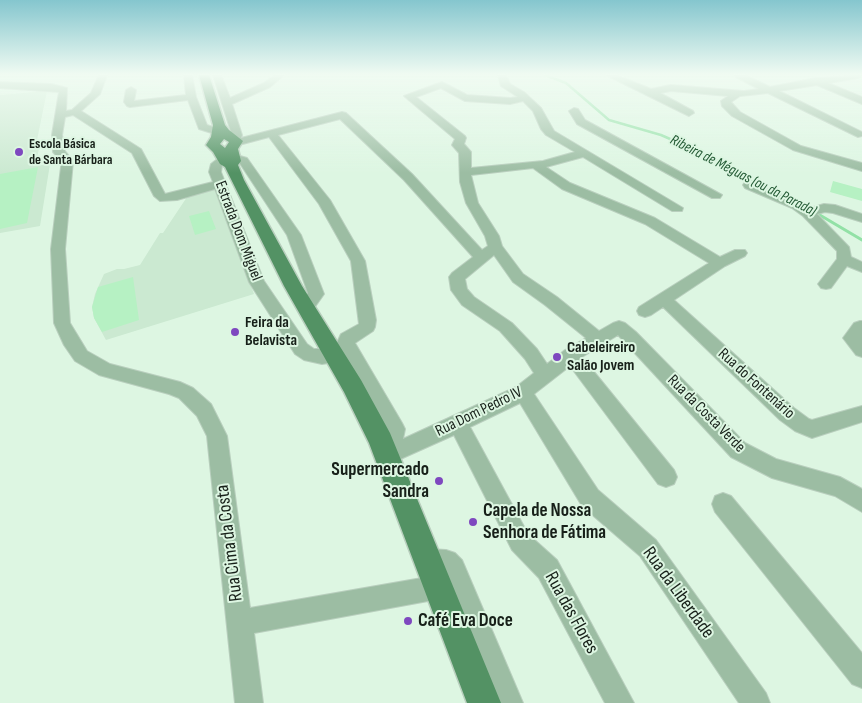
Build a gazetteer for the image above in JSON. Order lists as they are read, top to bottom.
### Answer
{
  "streets": {
    "main road": ["Estrada Dom Miguel"],
    "street": [
      "Rua do Fontenário",
      "Rua Dom Pedro IV",
      "Rua da Costa Verde",
      "Rua Cima da Costa",
      "Rua da Liberdade",
      "Rua das Flores"
    ]
  },
  "crossings": [
    ["Estrada Dom Miguel", "Rua Dom Pedro IV"],
    ["Rua Dom Pedro IV", "Rua da Costa Verde"],
    ["Rua Dom Pedro IV", "Rua da Liberdade"],
    ["Rua Dom Pedro IV", "Rua das Flores"]
  ],
  "water": ["Ribeira de Méguas (ou da Parada)"],
  "places": [
    "Escola Básica de Santa Bárbara",
    "Feira da Belavista",
    "Cabeleireiro Salão Jovem",
    "Supermercado Sandra",
    "Capela de Nossa Senhora de Fátima",
    "Café Eva Doce"
  ]
}
